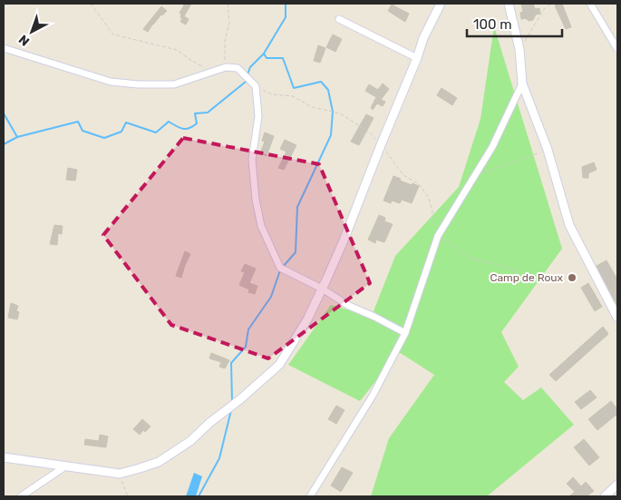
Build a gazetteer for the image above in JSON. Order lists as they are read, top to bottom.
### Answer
{
  "places": ["Camp de Roux"],
  "scale_bar": "100 m",
  "north": "bottom left"
}
